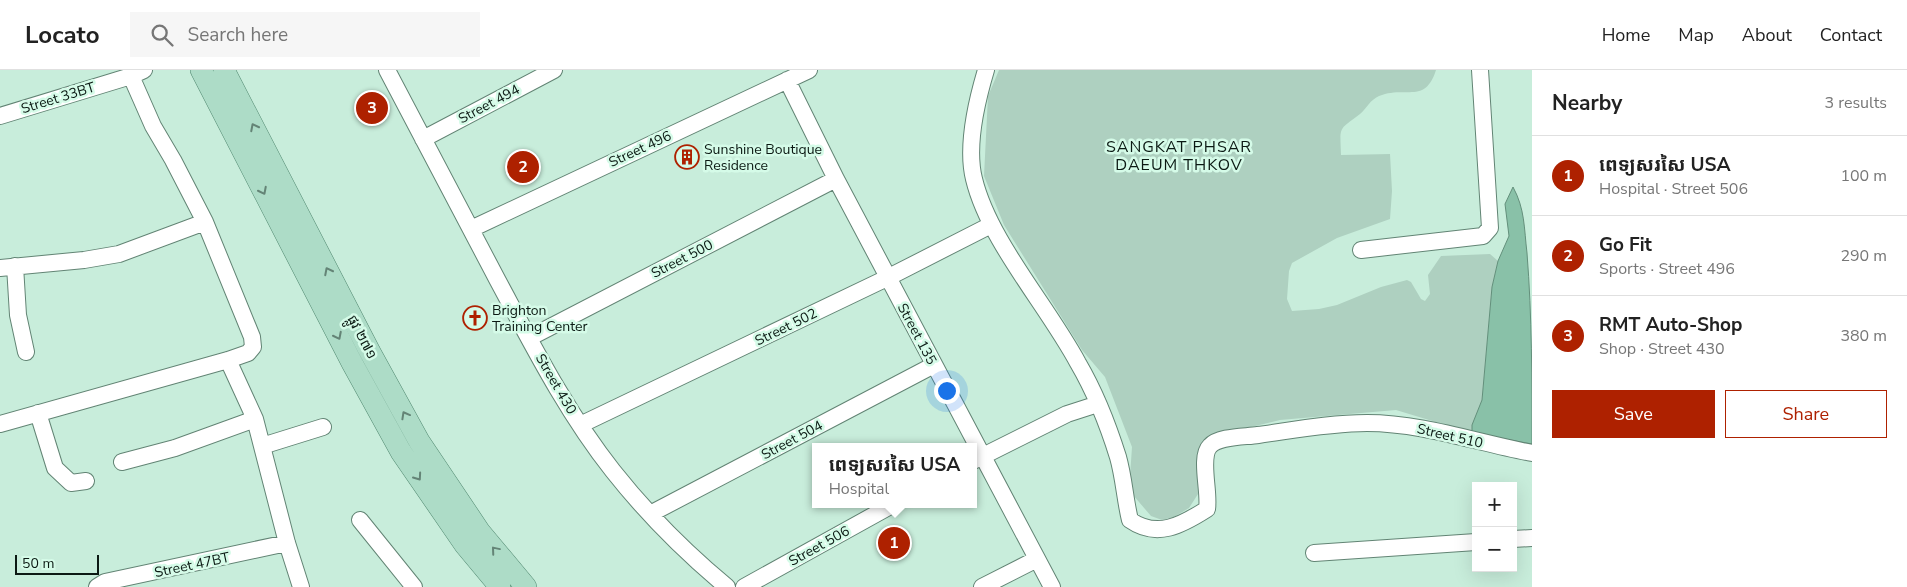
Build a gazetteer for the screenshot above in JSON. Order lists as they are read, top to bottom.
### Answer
{
  "streets": {
    "main road": ["ផ្លូវ ២៧១"],
    "street": [
      "Street 33BT",
      "Street 494",
      "Street 496",
      "Street 500",
      "Street 502",
      "Street 135",
      "Street 430",
      "Street 510",
      "Street 504",
      "Street 506",
      "Street 47BT"
    ]
  },
  "crossings": [
    ["Street 494", "Street 430"],
    ["Street 496", "Street 135"],
    ["Street 496", "Street 430"],
    ["Street 500", "Street 135"],
    ["Street 500", "Street 430"],
    ["Street 502", "Street 135"],
    ["Street 502", "Street 430"],
    ["Street 135", "Street 504"],
    ["Street 430", "Street 504"]
  ],
  "districts": ["SANGKAT PHSAR DAEUM THKOV"],
  "places": {
    "building": ["Sunshine Boutique Residence"],
    "church": ["Brighton Training Center"]
  },
  "scale_bar": "50 m",
  "page": {
    "header": "Locato",
    "search": "Search here",
    "nav": [
      "Home",
      "Map",
      "About",
      "Contact"
    ],
    "heading": ["Nearby", "3 results"],
    "pins": ["3", "2", "1"],
    "list": [
      {
        "mark": "1",
        "name": "ពេទ្យសរសៃ USA",
        "note": "Hospital · Street 506",
        "value": "100 m"
      },
      {
        "mark": "2",
        "name": "Go Fit",
        "note": "Sports · Street 496",
        "value": "290 m"
      },
      {
        "mark": "3",
        "name": "RMT Auto-Shop",
        "note": "Shop · Street 430",
        "value": "380 m"
      }
    ],
    "buttons": ["Save", "Share"],
    "popup": ["ពេទ្យសរសៃ USA", "Hospital"],
    "map_buttons": ["+", "−"],
    "scale": "50 m"
  }
}
